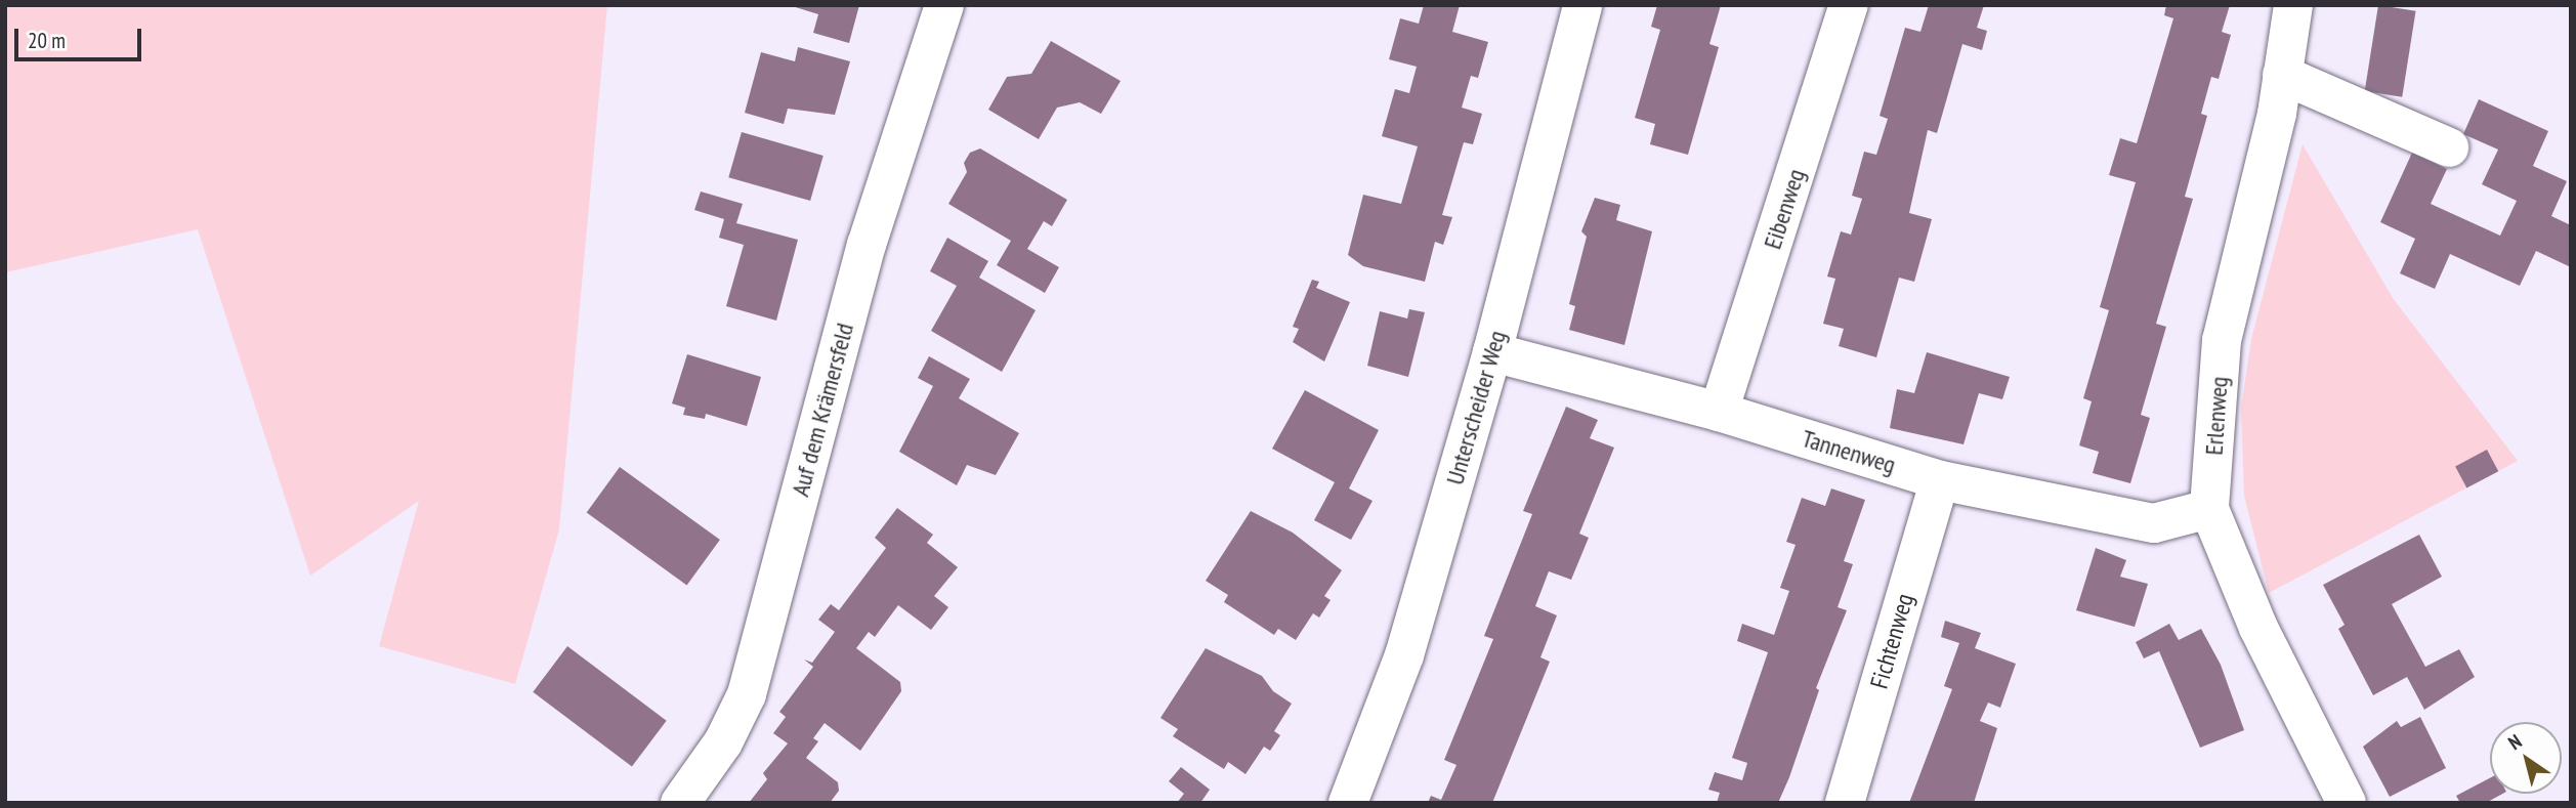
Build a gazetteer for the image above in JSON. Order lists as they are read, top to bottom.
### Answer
{
  "streets": {
    "street": [
      "Eibenweg",
      "Unterscheider Weg",
      "Auf dem Krämersfeld",
      "Erlenweg",
      "Tannenweg",
      "Fichtenweg"
    ]
  },
  "crossings": [
    ["Eibenweg", "Tannenweg"],
    ["Unterscheider Weg", "Tannenweg"],
    ["Erlenweg", "Tannenweg"],
    ["Tannenweg", "Fichtenweg"]
  ],
  "scale_bar": "20 m",
  "north": "top left"
}
